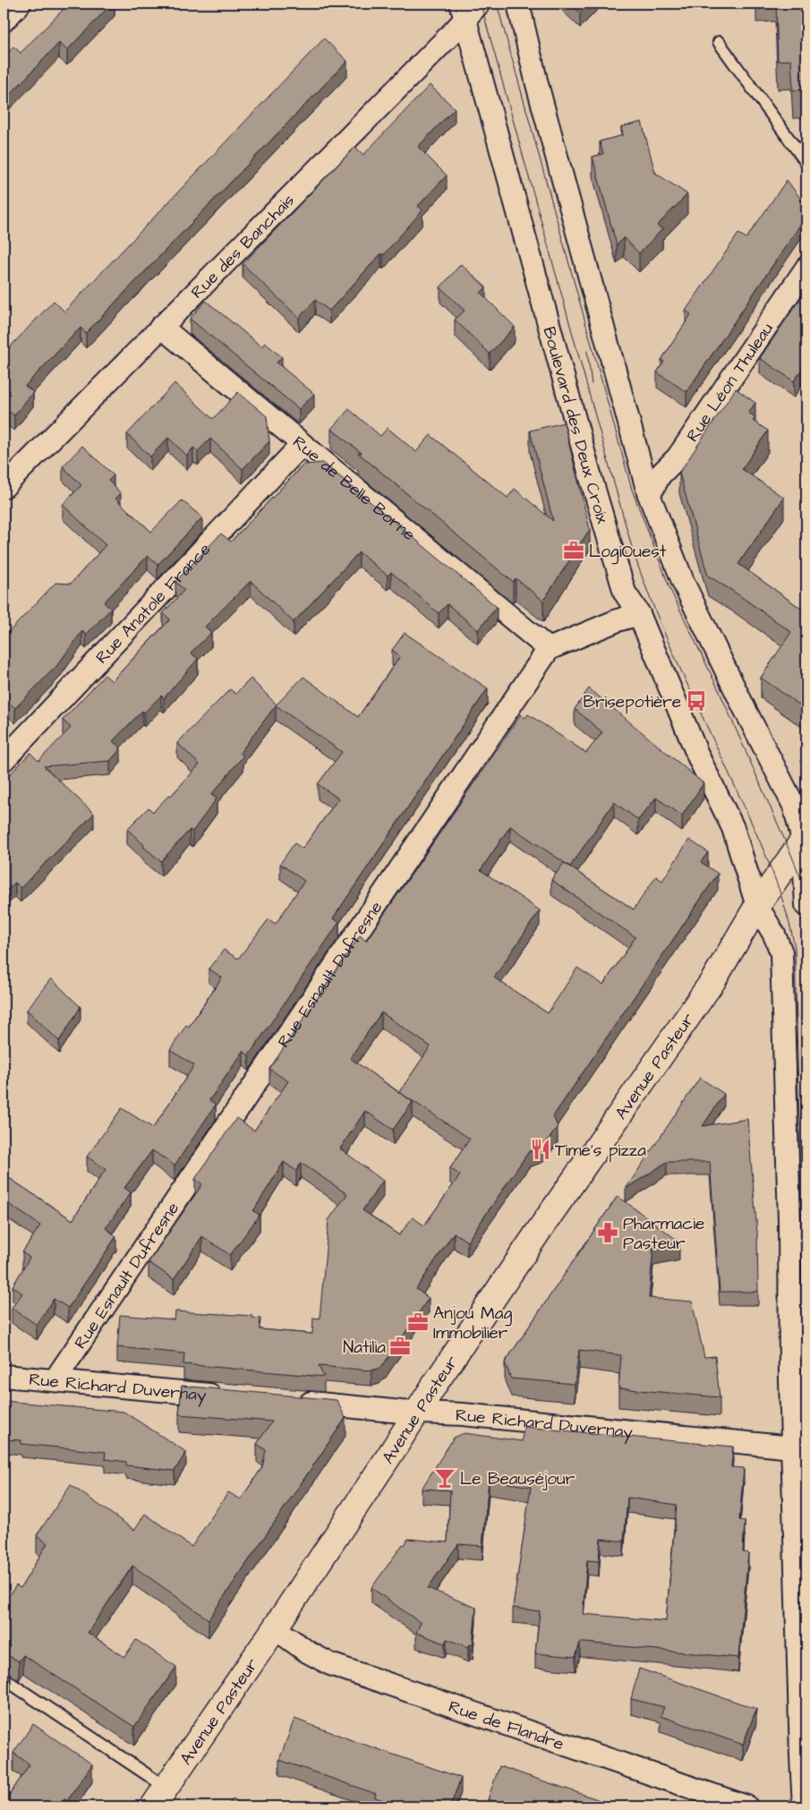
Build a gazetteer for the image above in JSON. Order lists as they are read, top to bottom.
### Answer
{
  "streets": {
    "main road": ["Avenue Pasteur"],
    "street": [
      "Rue des Banchais",
      "Rue Léon Thuleau",
      "Boulevard des Deux Croix",
      "Rue de Belle Borne",
      "Rue Anatole France",
      "Rue Esnault Dufresne",
      "Rue Richard Duvernay",
      "Rue de Flandre"
    ]
  },
  "crossings": [
    ["Rue des Banchais", "Boulevard des Deux Croix"],
    ["Rue des Banchais", "Rue de Belle Borne"],
    ["Boulevard des Deux Croix", "Avenue Pasteur"],
    ["Boulevard des Deux Croix", "Rue Richard Duvernay"],
    ["Rue de Belle Borne", "Rue Anatole France"],
    ["Rue de Belle Borne", "Rue Esnault Dufresne"],
    ["Rue Esnault Dufresne", "Rue Richard Duvernay"],
    ["Avenue Pasteur", "Rue Richard Duvernay"],
    ["Avenue Pasteur", "Rue de Flandre"]
  ],
  "places": {
    "office": ["LogiOuest", "Anjou Mag Immobilier", "Natilia"],
    "bus stop": ["Brisepotière"],
    "restaurant": ["Time's pizza"],
    "pharmacy": ["Pharmacie Pasteur"],
    "bar": ["Le Beauséjour"]
  }
}
